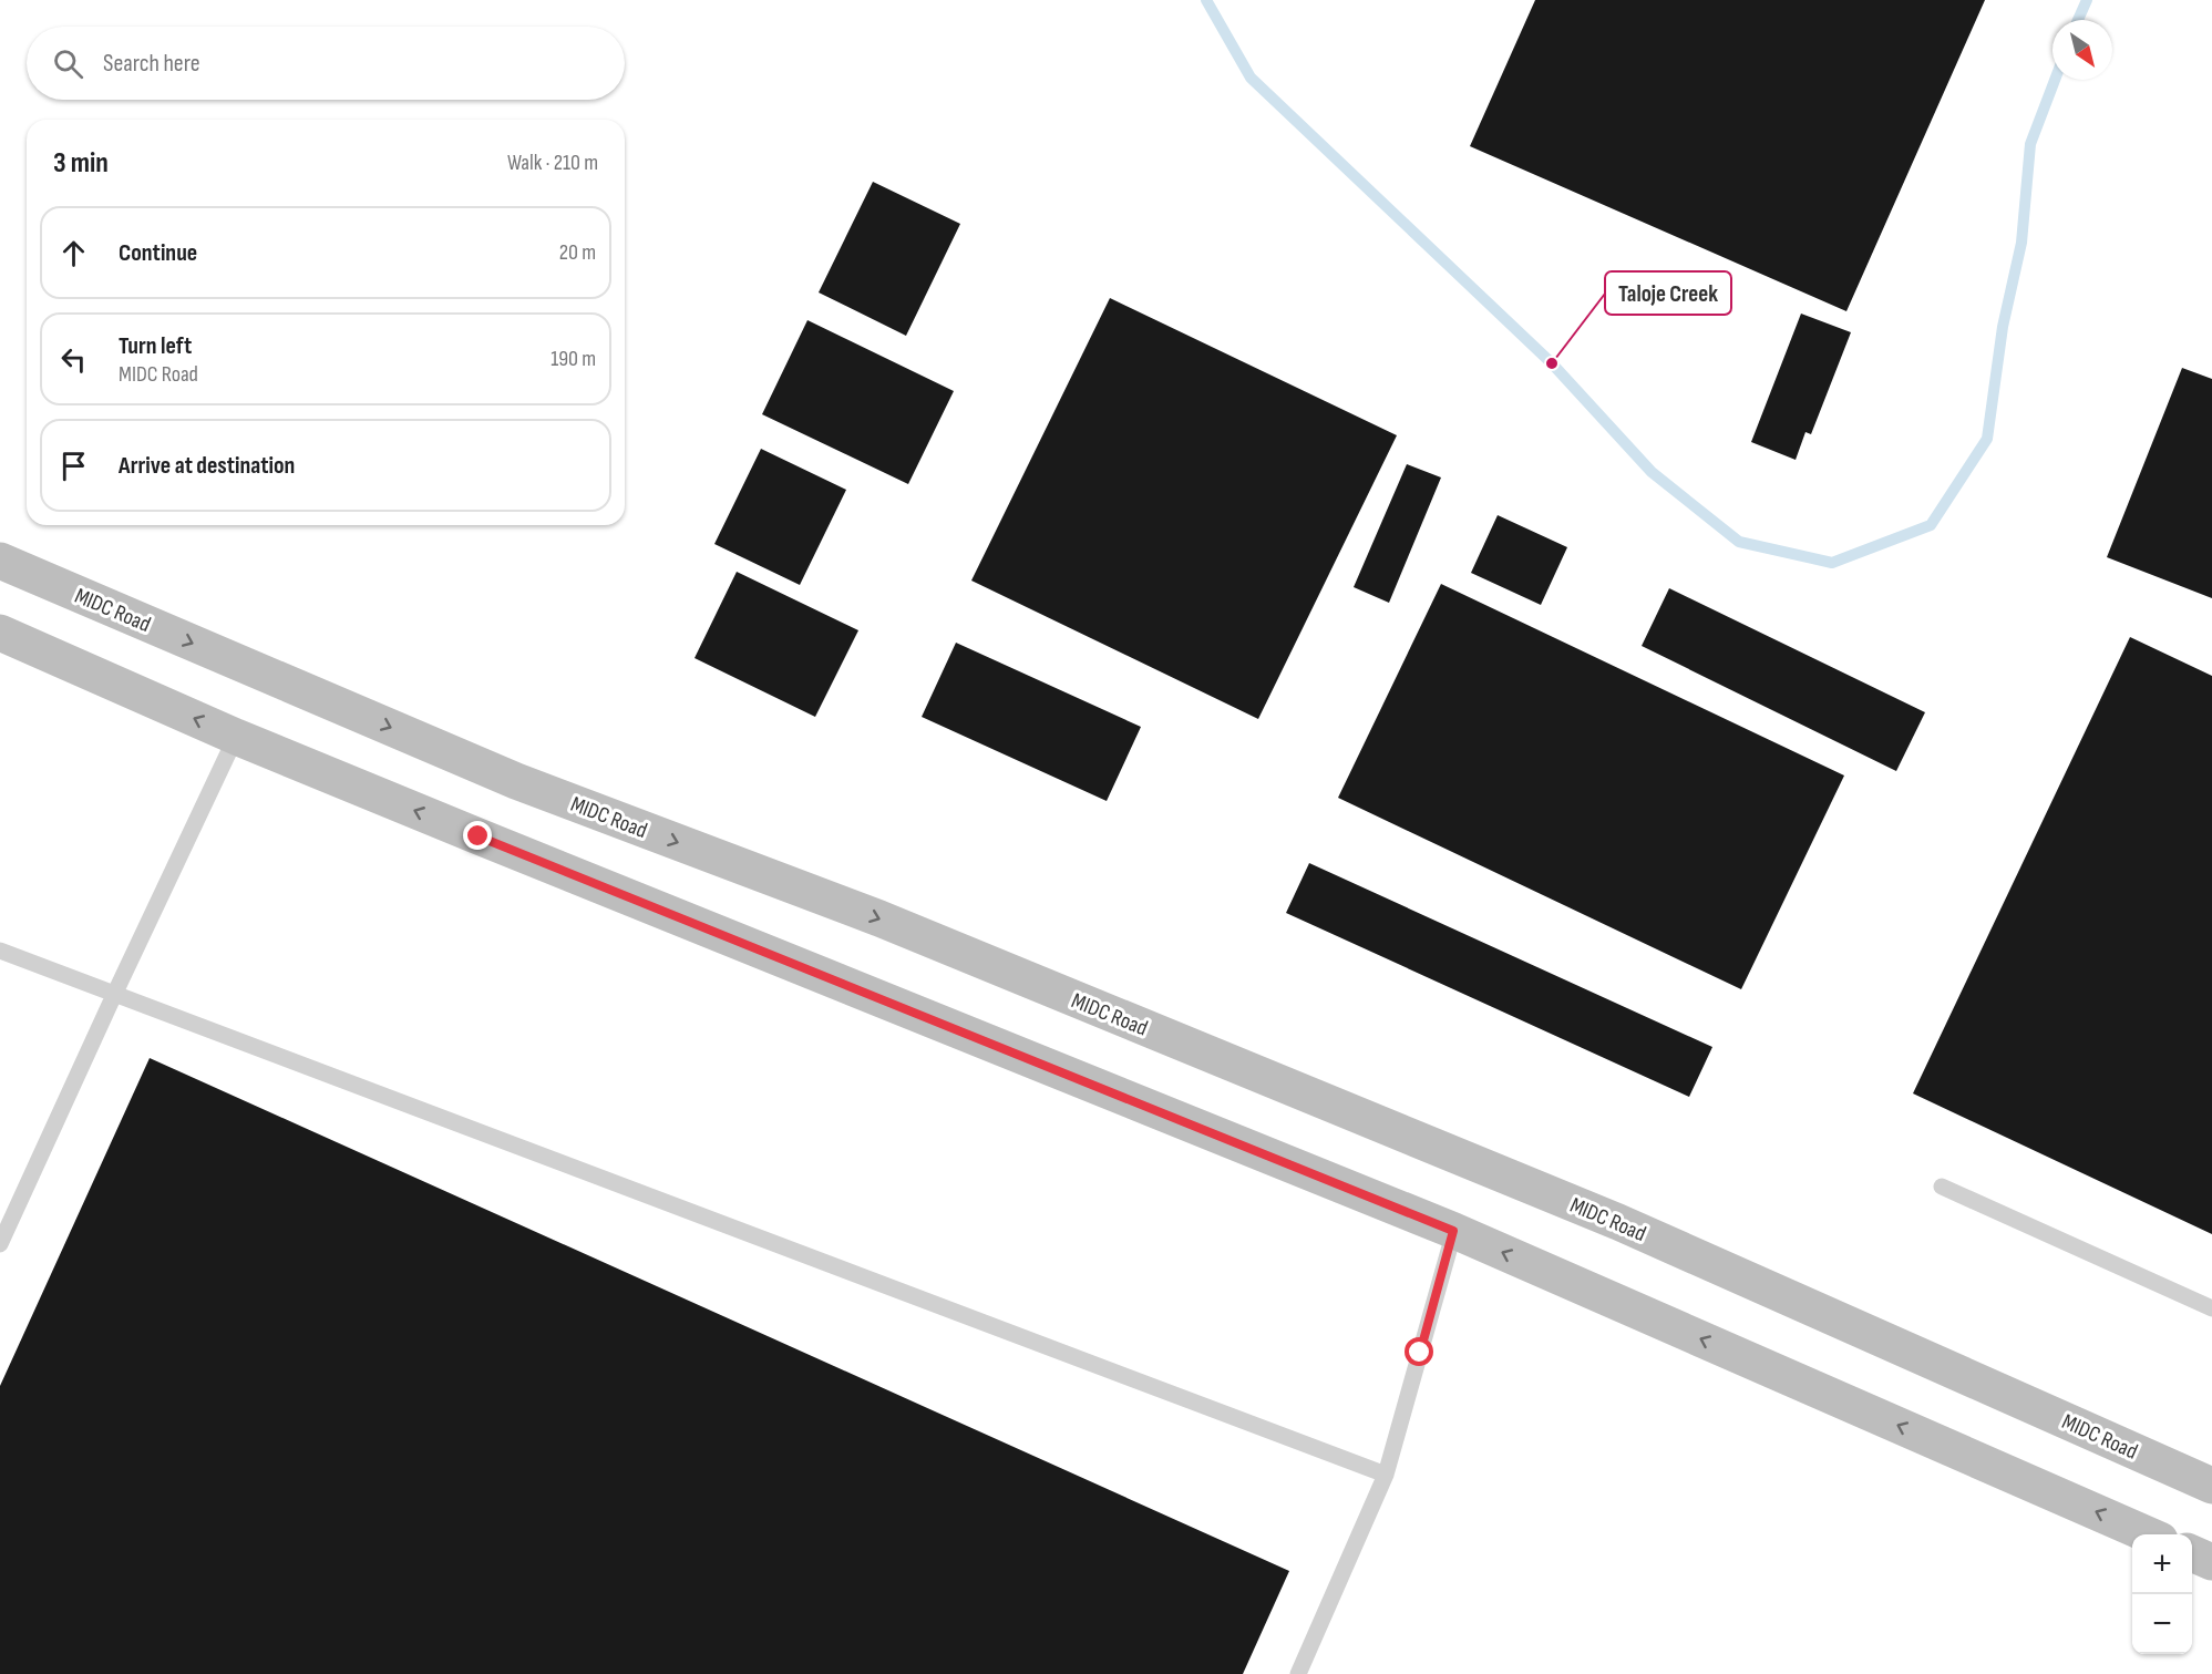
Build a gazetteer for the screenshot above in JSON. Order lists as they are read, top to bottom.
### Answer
{
  "streets": {
    "main road": ["MIDC Road"]
  },
  "places": ["Taloje Creek"],
  "north": "bottom right",
  "page": {
    "search": "Search here",
    "heading": ["3 min", "Walk · 210 m"],
    "list": [
      ["Continue", "20 m"],
      ["Turn left", "MIDC Road", "190 m"],
      "Arrive at destination"
    ],
    "map_buttons": ["+", "−"]
  }
}
